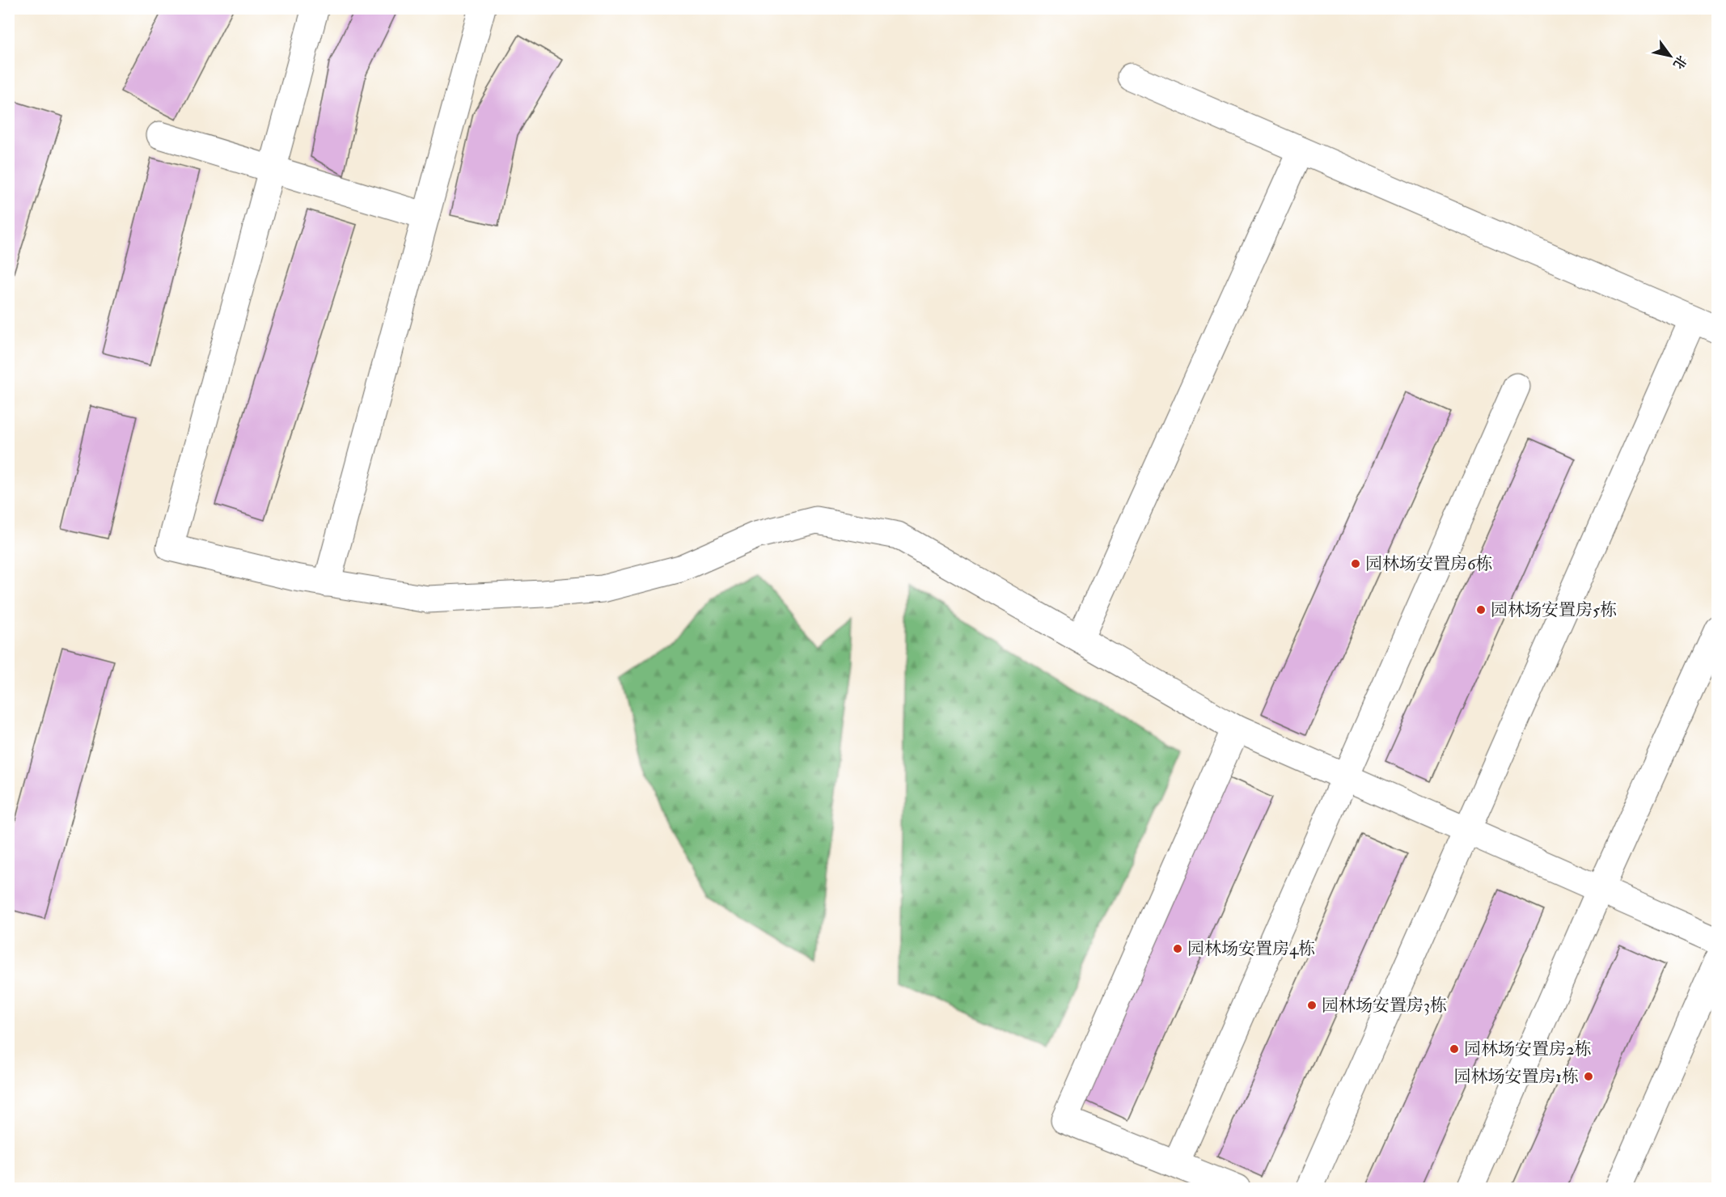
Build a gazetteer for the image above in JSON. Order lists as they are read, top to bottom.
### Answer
{
  "places": [
    "园林场安置房6栋",
    "园林场安置房5栋",
    "园林场安置房4栋",
    "园林场安置房3栋",
    "园林场安置房2栋",
    "园林场安置房1栋"
  ],
  "north": "bottom right"
}
